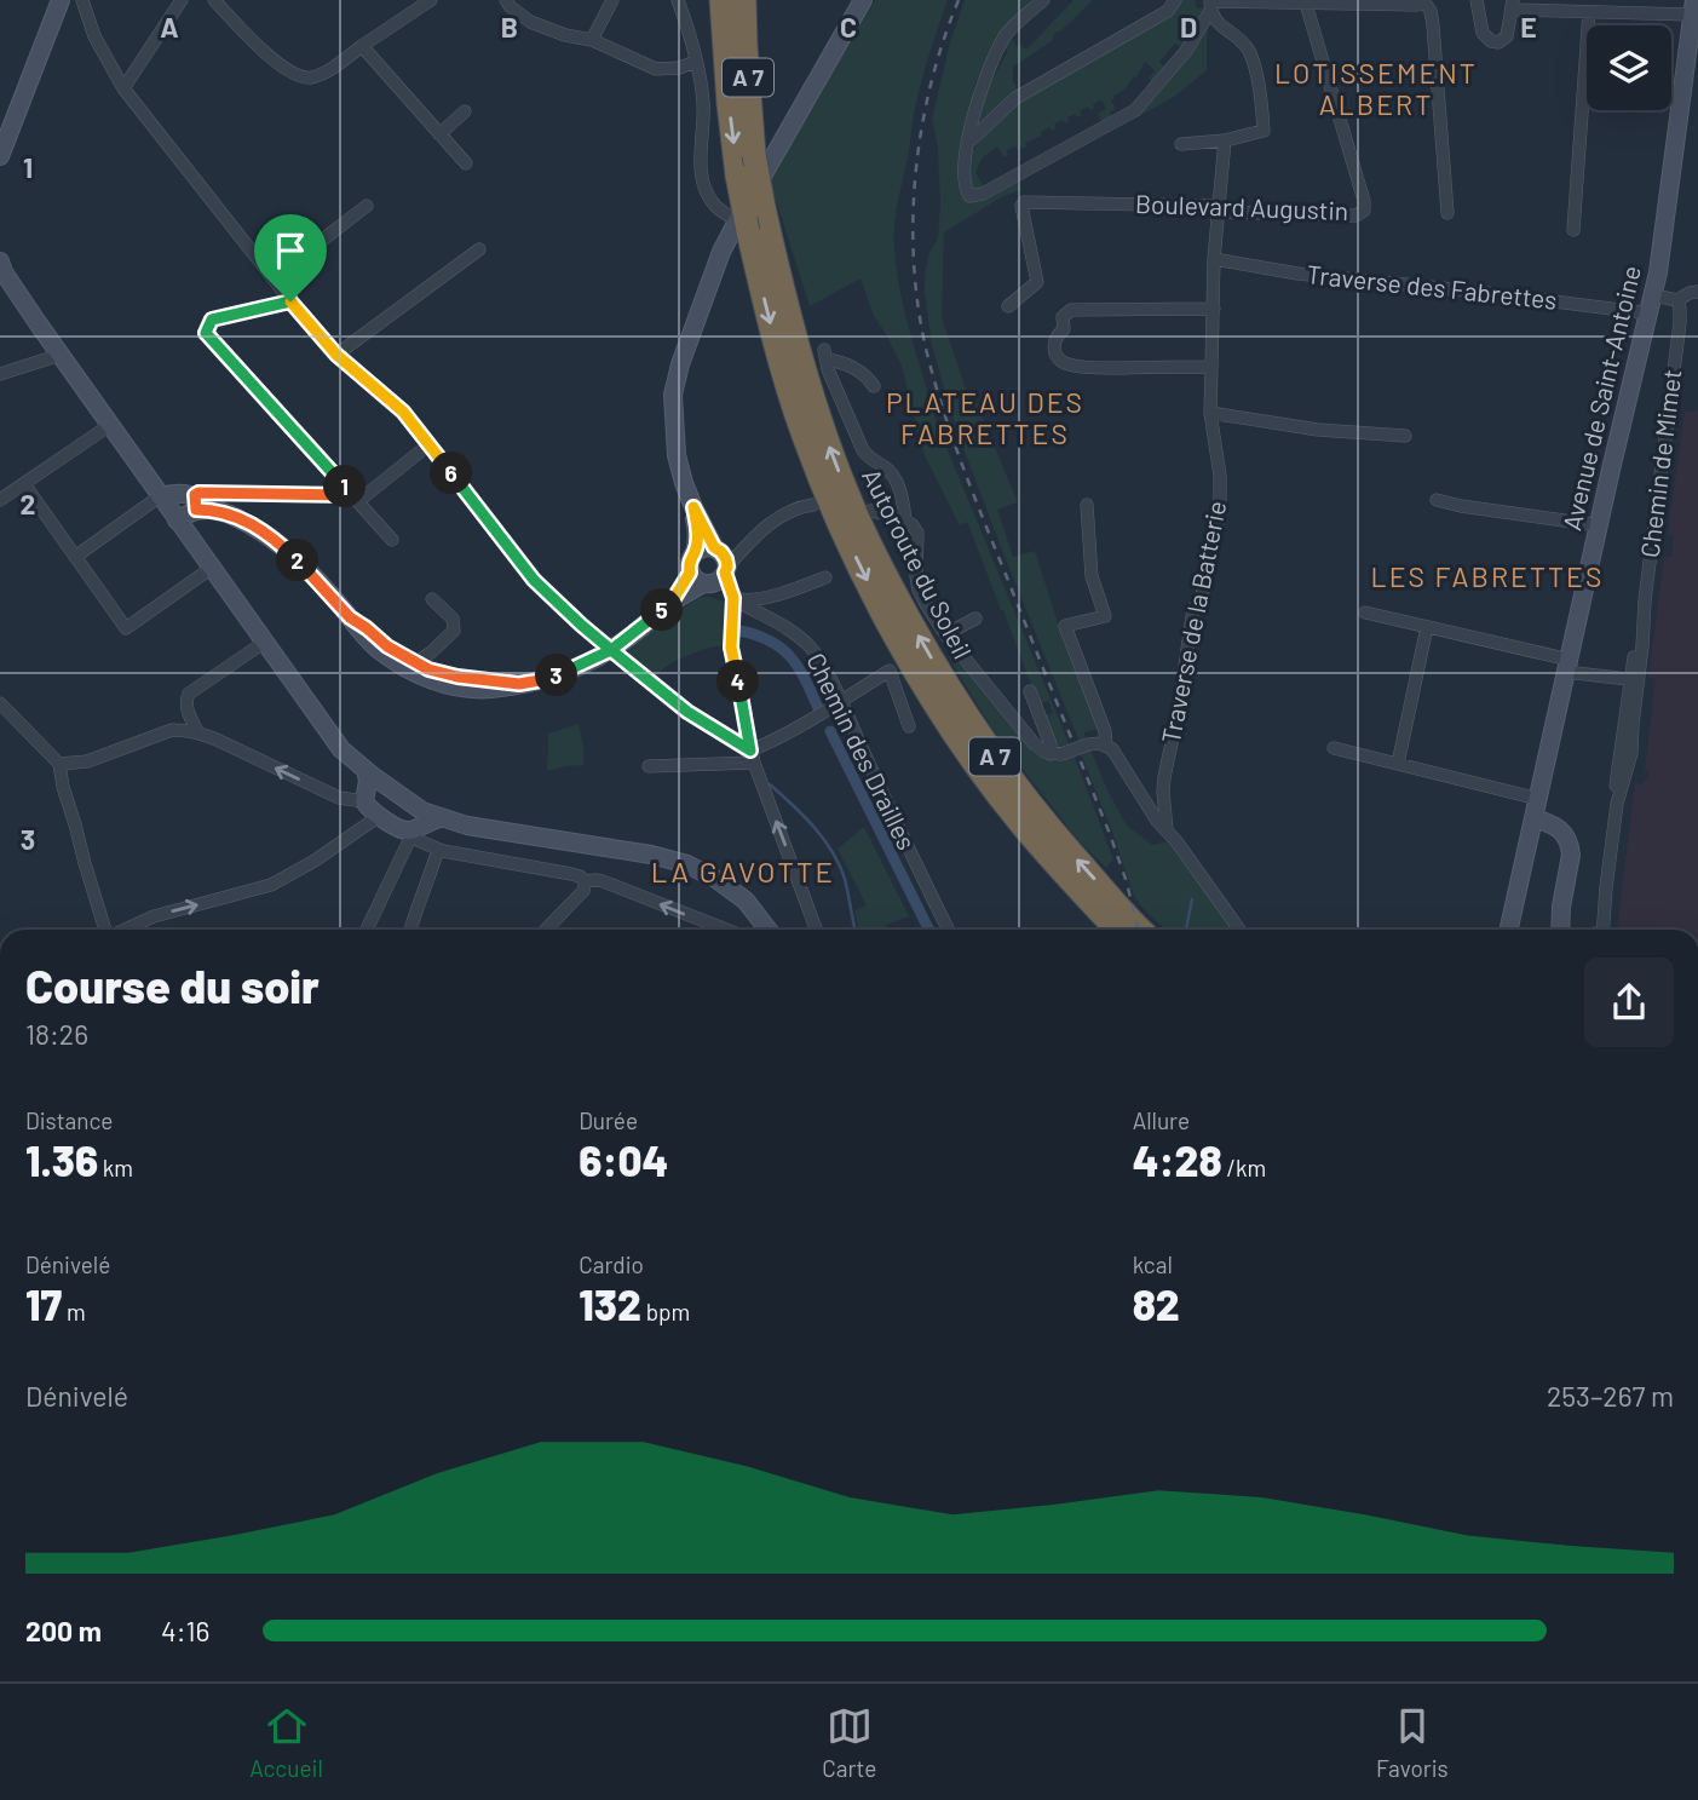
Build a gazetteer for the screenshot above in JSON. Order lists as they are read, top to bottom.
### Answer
{
  "streets": {
    "highway": ["A 7", "Autoroute du Soleil"],
    "main road": ["Avenue de Saint-Antoine"],
    "street": [
      "Boulevard Augustin",
      "Traverse des Fabrettes",
      "Chemin de Mimet",
      "Traverse de la Batterie",
      "Chemin des Drailles"
    ]
  },
  "crossings": [
    ["Boulevard Augustin", "Traverse de la Batterie"],
    ["Traverse des Fabrettes", "Avenue de Saint-Antoine"],
    ["Traverse des Fabrettes", "Traverse de la Batterie"]
  ],
  "districts": [
    "LOTISSEMENT ALBERT",
    "PLATEAU DES FABRETTES",
    "LES FABRETTES",
    "LA GAVOTTE"
  ],
  "page": {
    "pins": [
      "6",
      "1",
      "2",
      "5",
      "3",
      "4"
    ],
    "heading": ["Course du soir", "18:26"],
    "stats": [
      ["Distance", "1.36 km"],
      ["Durée", "6:04"],
      ["Allure", "4:28 /km"],
      ["Dénivelé", "17 m"],
      ["Cardio", "132 bpm"],
      ["kcal", "82"]
    ],
    "chart": ["Dénivelé", "253–267 m"],
    "list": [
      {
        "name": "200 m",
        "note": "4:16"
      }
    ],
    "tabs": ["Accueil", "Carte", "Favoris"]
  },
  "grid": {
    "columns": [
      "A",
      "B",
      "C",
      "D",
      "E"
    ],
    "rows": ["1", "2", "3"]
  }
}
